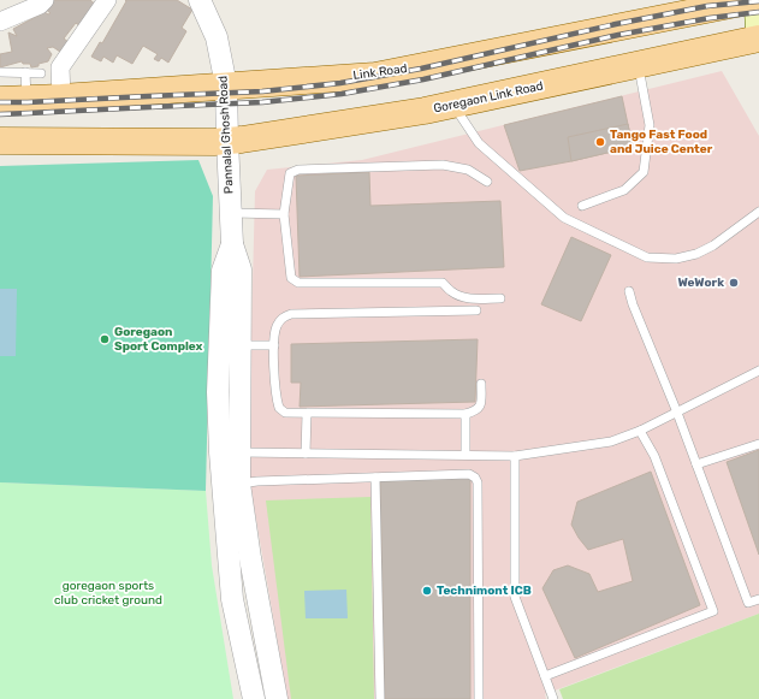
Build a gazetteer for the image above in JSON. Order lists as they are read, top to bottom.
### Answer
{
  "streets": {
    "main road": ["Link Road", "Goregaon Link Road"],
    "street": ["Pannalal Ghosh Road"]
  },
  "crossings": [
    ["Link Road", "Pannalal Ghosh Road"],
    ["Goregaon Link Road", "Pannalal Ghosh Road"]
  ],
  "parks": ["goregaon sports club cricket ground"],
  "places": [
    "Tango Fast Food and Juice Center",
    "WeWork",
    "Goregaon Sport Complex",
    "Technimont ICB"
  ]
}
